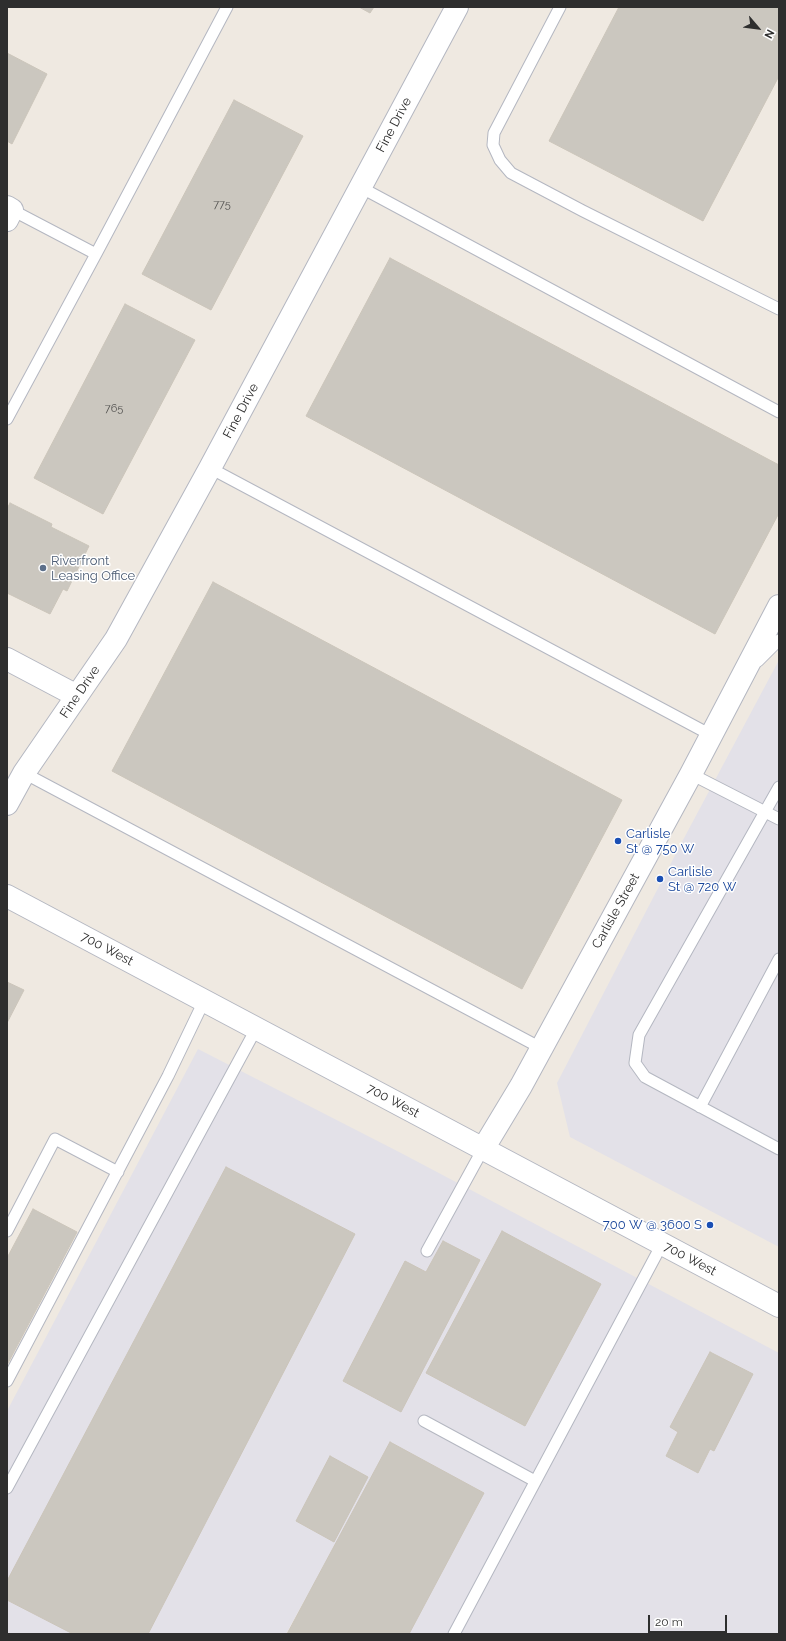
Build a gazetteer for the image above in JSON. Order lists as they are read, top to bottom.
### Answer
{
  "streets": {
    "street": ["Fine Drive", "Carlisle Street", "700 West"]
  },
  "crossings": [
    ["Carlisle Street", "700 West"]
  ],
  "places": [
    "Riverfront Leasing Office",
    "Carlisle St @ 750 W",
    "Carlisle St @ 720 W",
    "700 W @ 3600 S"
  ],
  "house_numbers": ["775", "765"],
  "scale_bar": "20 m",
  "north": "bottom right"
}
